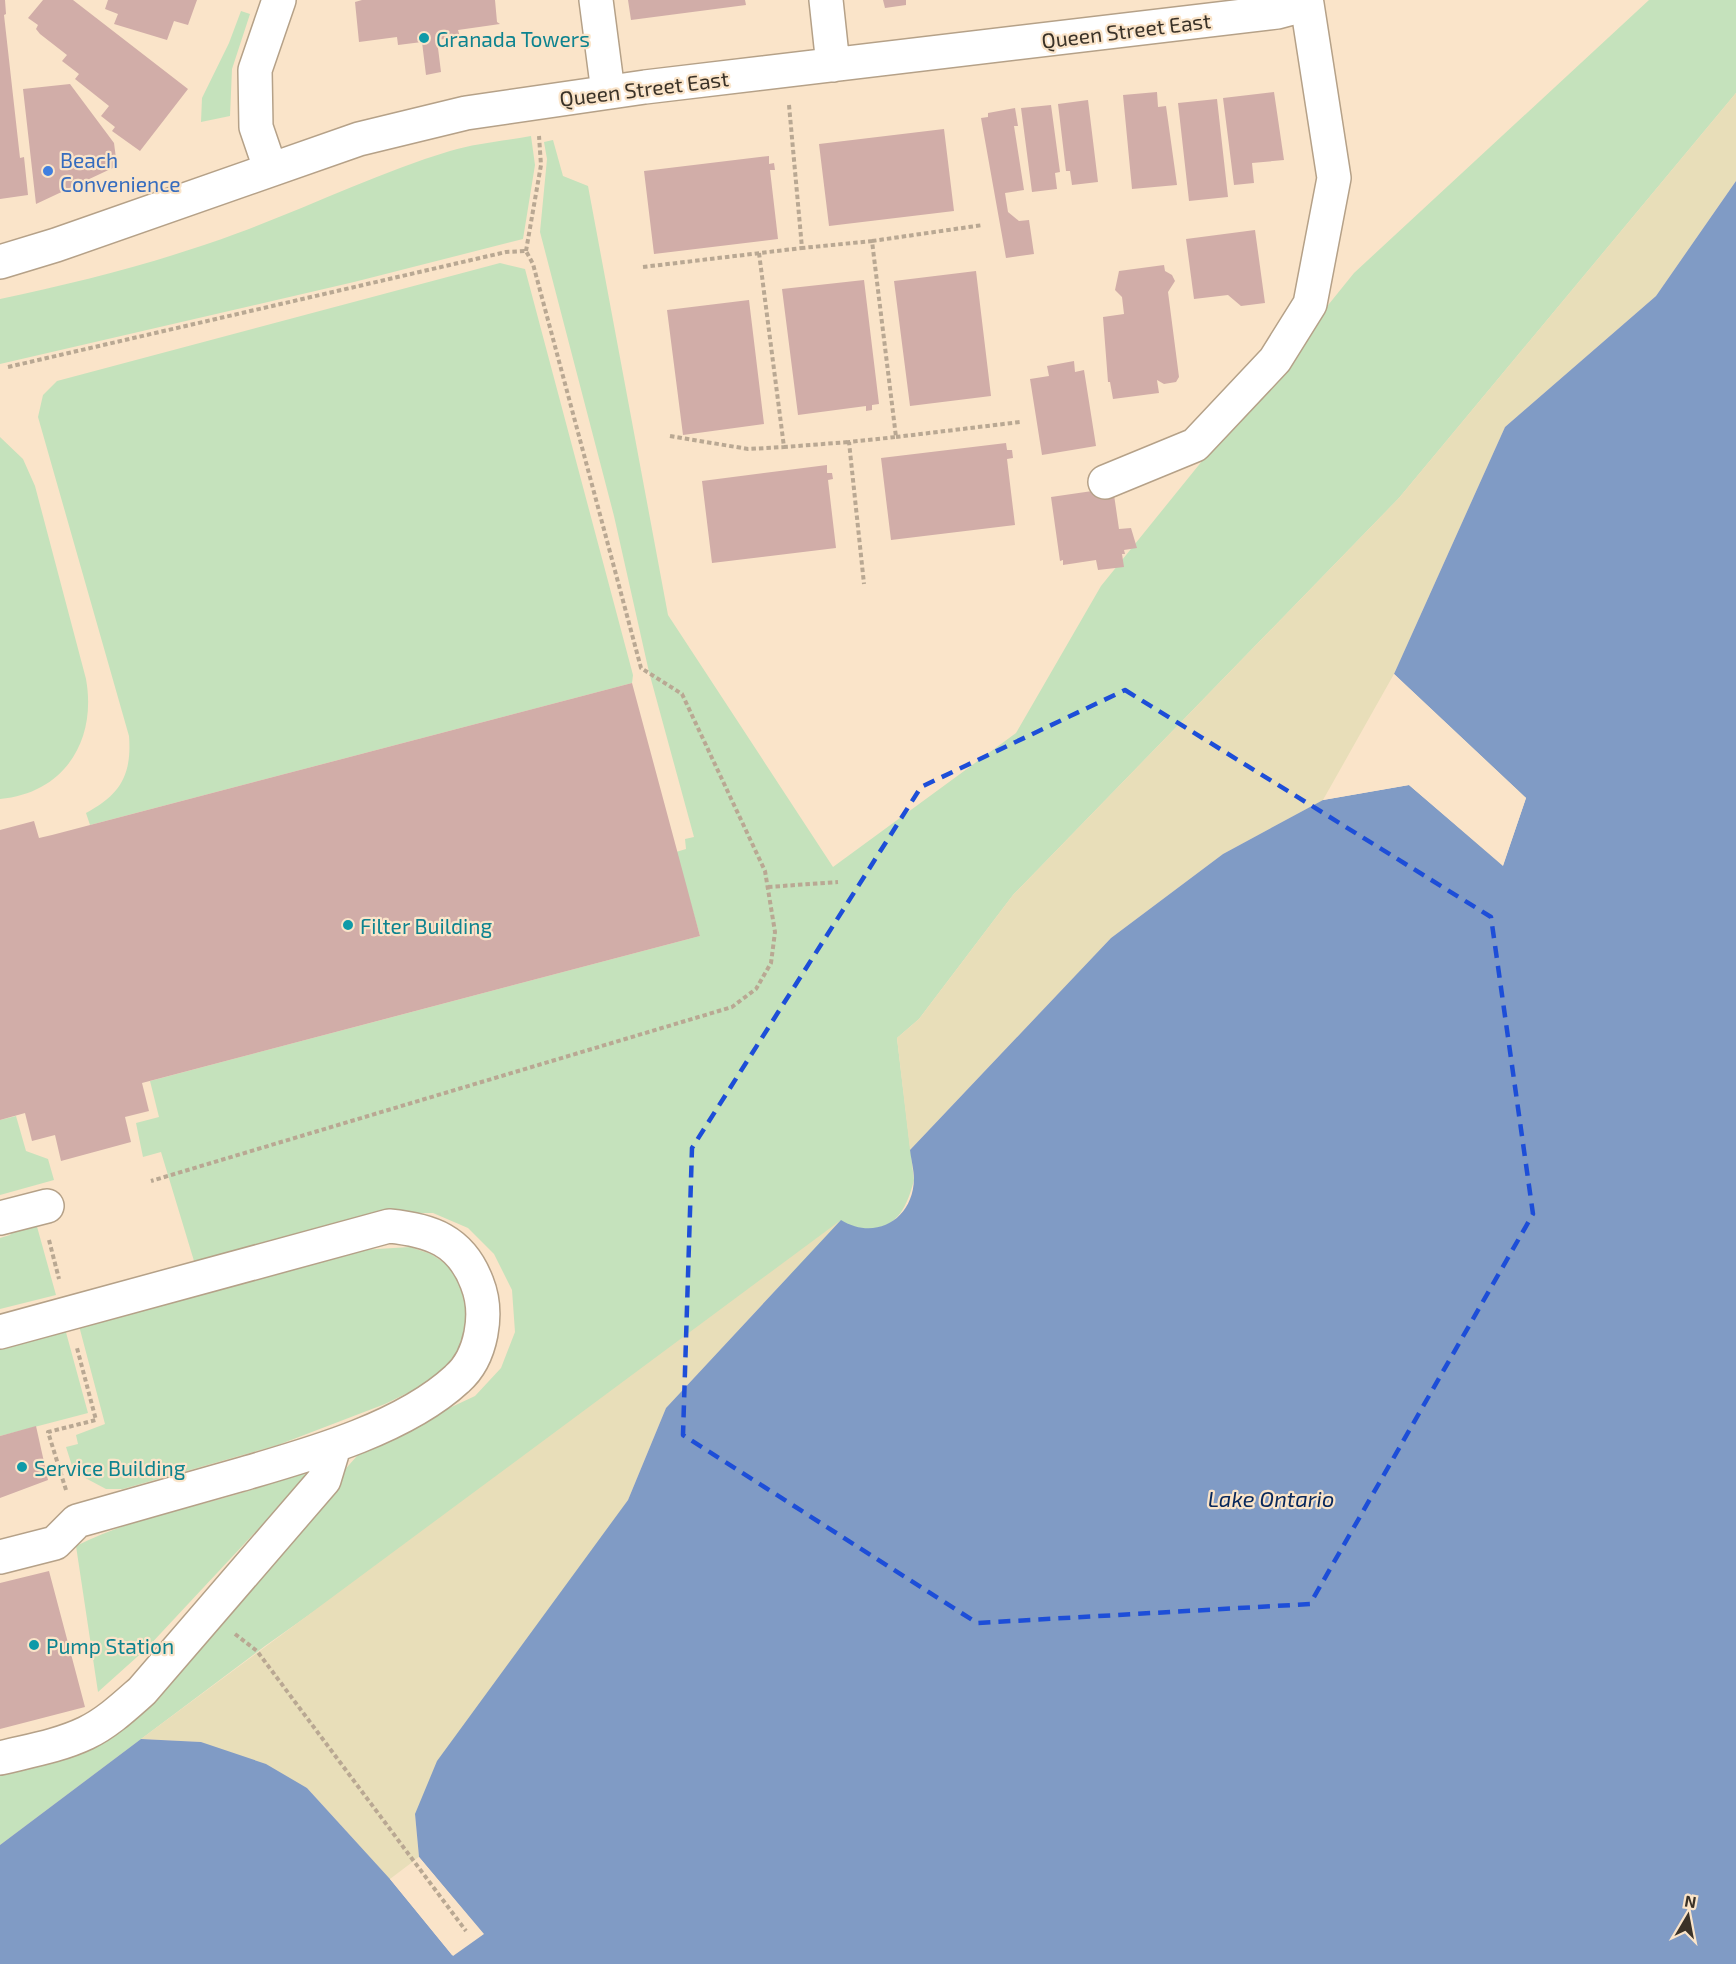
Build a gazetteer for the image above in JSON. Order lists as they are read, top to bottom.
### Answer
{
  "streets": {
    "street": ["Queen Street East"]
  },
  "water": ["Lake Ontario"],
  "places": [
    "Granada Towers",
    "Beach Convenience",
    "Filter Building",
    "Service Building",
    "Pump Station"
  ],
  "north": "top"
}
